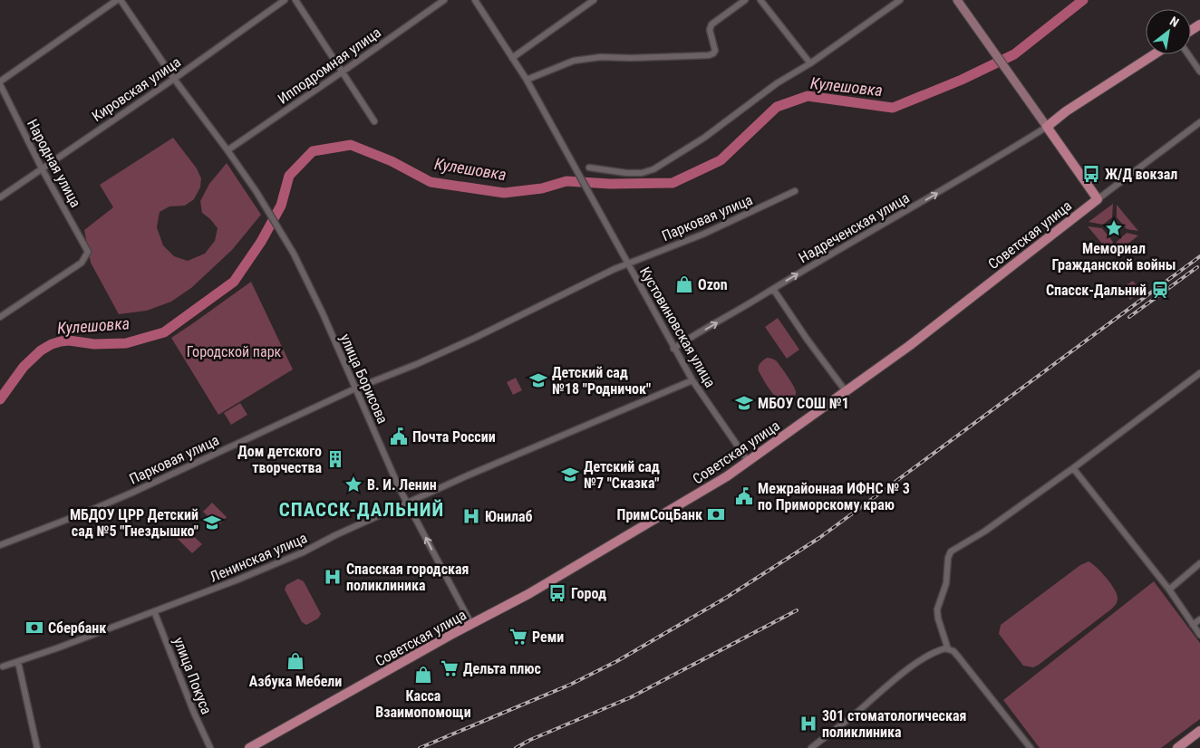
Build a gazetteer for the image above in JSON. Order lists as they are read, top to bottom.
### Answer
{
  "streets": {
    "main road": ["Советская улица"],
    "street": [
      "Ипподромная улица",
      "Кировская улица",
      "Народная улица",
      "Парковая улица",
      "Надреченская улица",
      "Кустовиновская улица",
      "улица Борисова",
      "Ленинская улица",
      "улица Покуса"
    ]
  },
  "crossings": [
    ["Ипподромная улица", "улица Борисова"],
    ["Кировская улица", "Народная улица"],
    ["Парковая улица", "Кустовиновская улица"],
    ["Парковая улица", "улица Борисова"],
    ["Надреченская улица", "Кустовиновская улица"],
    ["Советская улица", "Кустовиновская улица"],
    ["Советская улица", "улица Борисова"],
    ["Кустовиновская улица", "Ленинская улица"],
    ["улица Борисова", "Ленинская улица"],
    ["Ленинская улица", "улица Покуса"]
  ],
  "one_way": ["Надреченская улица"],
  "districts": ["СПАССК-ДАЛЬНИЙ"],
  "water": ["Кулешовка"],
  "parks": ["Городской парк"],
  "places": {
    "bus stop": ["Ж/Д вокзал", "Город"],
    "place": ["Мемориал Гражданской войны", "В. И. Ленин"],
    "shop": ["Ozon", "Азбука Мебели", "Касса Взаимопомощи"],
    "station": ["Спасск-Дальний"],
    "school or university": [
      "Детский сад №18 \"Родничок\"",
      "МБОУ СОШ №1",
      "Детский сад №7 \"Сказка\"",
      "МБДОУ ЦРР Детский сад №5 \"Гнездышко\""
    ],
    "public building": ["Почта России", "Межрайонная ИФНС № 3 по Приморскому краю"],
    "building": ["Дом детского творчества"],
    "bank": ["ПримСоцБанк", "Сбербанк"],
    "hospital": ["Юнилаб", "Спасская городская поликлиника", "301 стоматологическая поликлиника"],
    "supermarket": ["Реми", "Дельта плюс"]
  },
  "north": "top right"
}
